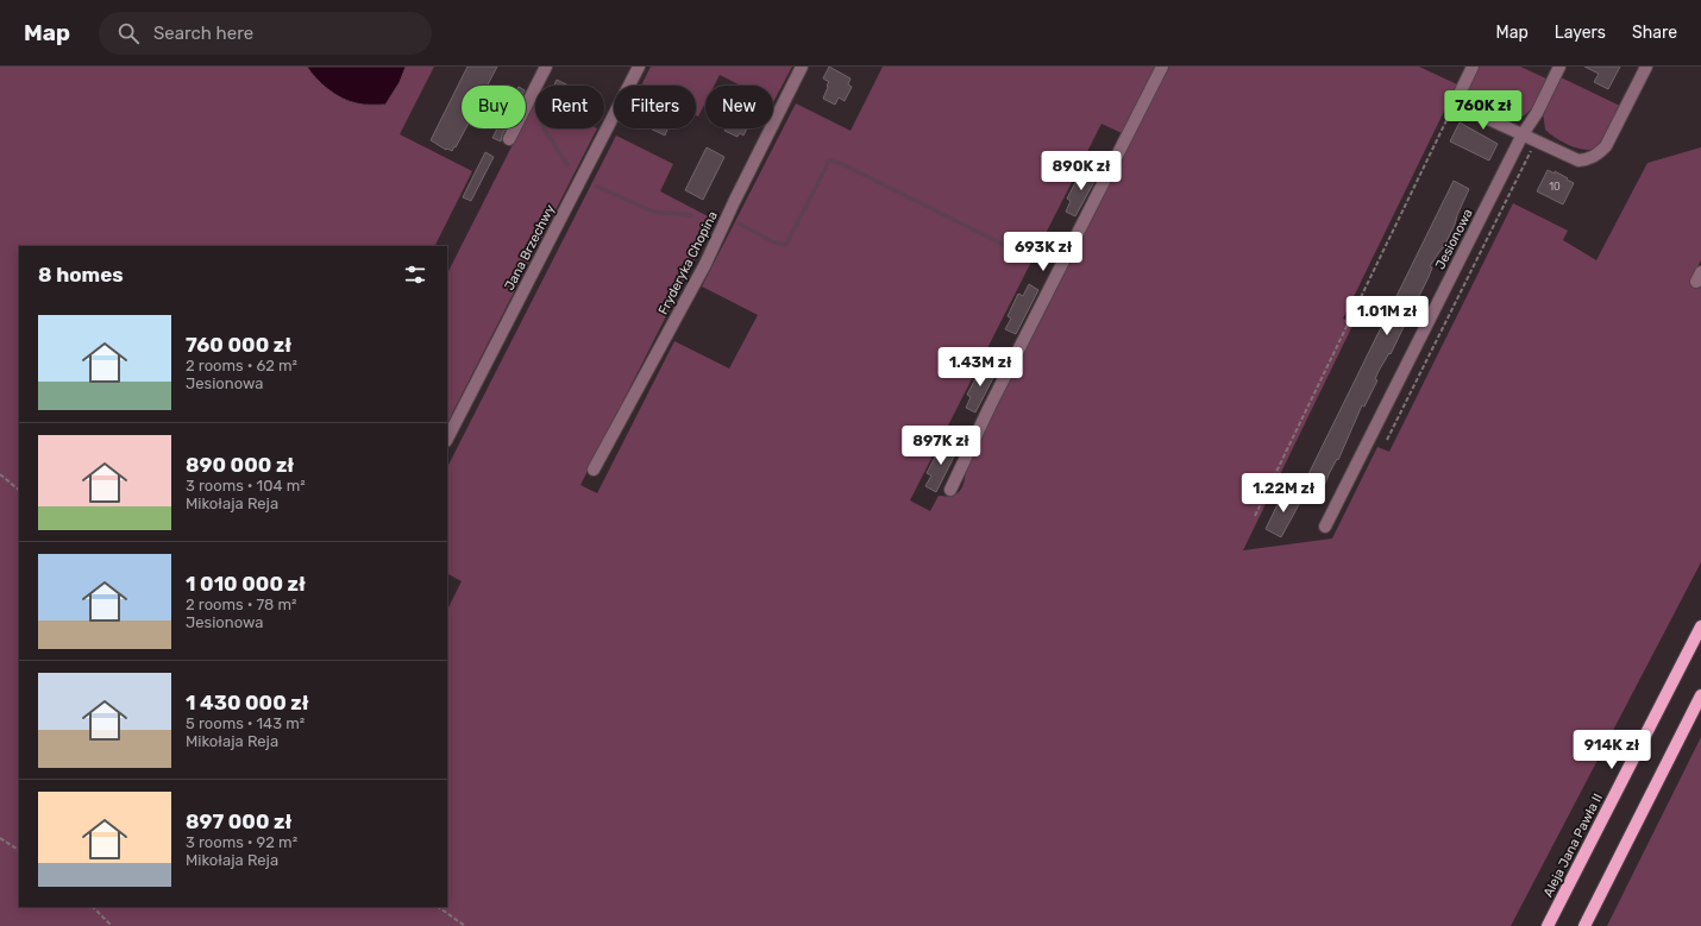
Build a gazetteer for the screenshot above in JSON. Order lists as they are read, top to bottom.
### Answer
{
  "streets": {
    "main road": ["Aleja Jana Pawła II"],
    "street": ["Jesionowa", "Jana Brzechwy", "Fryderyka Chopina"]
  },
  "house_numbers": ["10"],
  "page": {
    "header": "Map",
    "search": "Search here",
    "nav": ["Map", "Layers", "Share"],
    "chip": [
      "Buy",
      "Rent",
      "Filters",
      "New"
    ],
    "price": [
      "760K zł",
      "890K zł",
      "693K zł",
      "1.01M zł",
      "1.43M zł",
      "897K zł",
      "1.22M zł",
      "914K zł"
    ],
    "heading": "8 homes",
    "list": [
      {
        "name": "760 000 zł",
        "note": "2 rooms · 62 m² · Jesionowa"
      },
      {
        "name": "890 000 zł",
        "note": "3 rooms · 104 m² · Mikołaja Reja"
      },
      {
        "name": "1 010 000 zł",
        "note": "2 rooms · 78 m² · Jesionowa"
      },
      {
        "name": "1 430 000 zł",
        "note": "5 rooms · 143 m² · Mikołaja Reja"
      },
      {
        "name": "897 000 zł",
        "note": "3 rooms · 92 m² · Mikołaja Reja"
      }
    ]
  }
}
